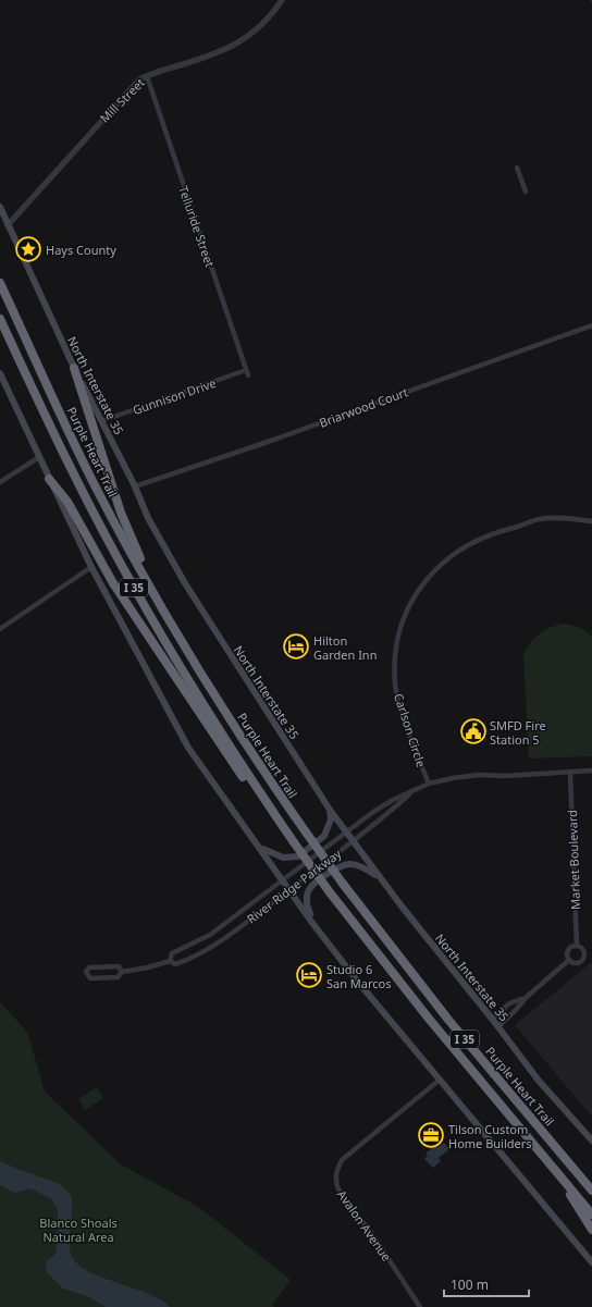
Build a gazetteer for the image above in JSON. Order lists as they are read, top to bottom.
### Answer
{
  "streets": {
    "highway": ["Purple Heart Trail", "I 35"],
    "main road": ["North Interstate 35"],
    "street": [
      "Mill Street",
      "Telluride Street",
      "Gunnison Drive",
      "Briarwood Court",
      "Carlson Circle",
      "Market Boulevard",
      "River Ridge Parkway",
      "Avalon Avenue"
    ]
  },
  "crossings": [
    ["Mill Street", "Telluride Street"],
    ["Mill Street", "North Interstate 35"],
    ["Telluride Street", "Gunnison Drive"],
    ["North Interstate 35", "Gunnison Drive"],
    ["North Interstate 35", "Briarwood Court"],
    ["North Interstate 35", "Market Boulevard"],
    ["North Interstate 35", "River Ridge Parkway"],
    ["Carlson Circle", "River Ridge Parkway"],
    ["Market Boulevard", "River Ridge Parkway"]
  ],
  "parks": ["Blanco Shoals Natural Area"],
  "places": {
    "place": ["Hays County"],
    "hotel": ["Hilton Garden Inn", "Studio 6 San Marcos"],
    "public building": ["SMFD Fire Station 5"],
    "office": ["Tilson Custom Home Builders"]
  },
  "scale_bar": "100 m"
}
